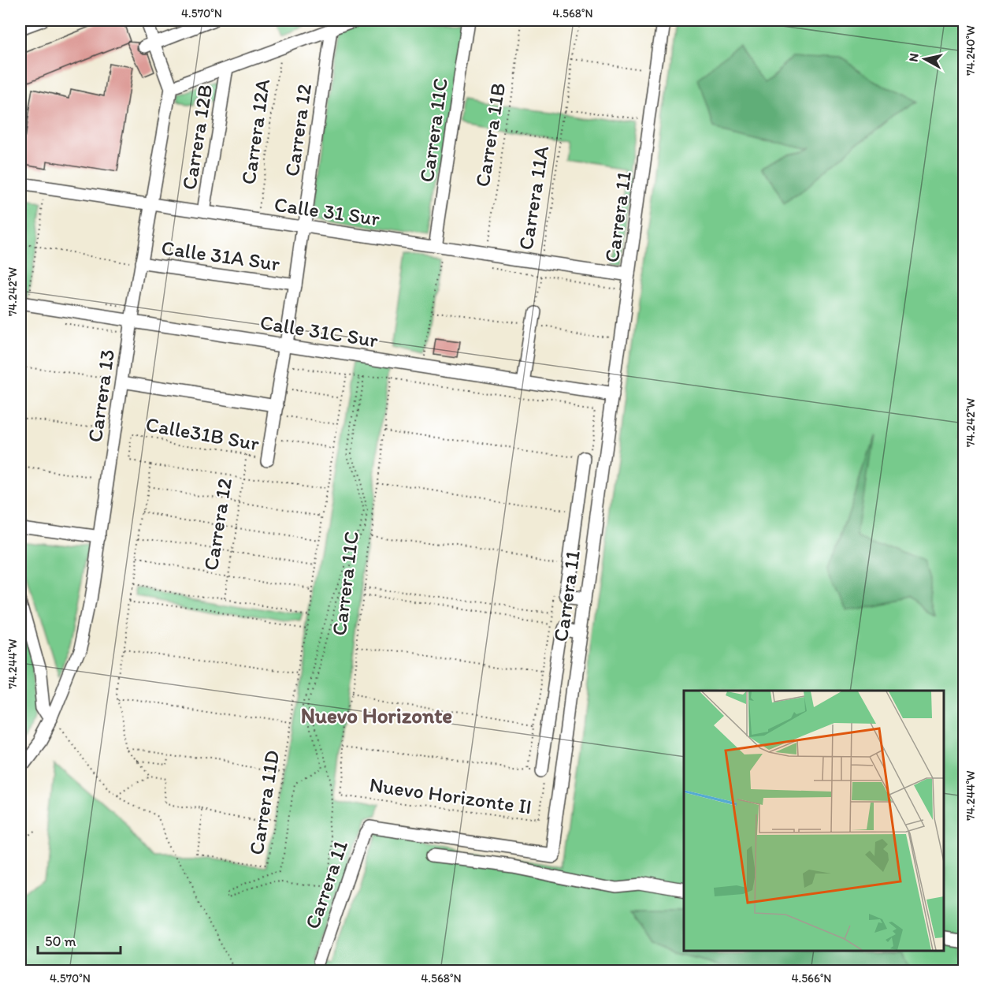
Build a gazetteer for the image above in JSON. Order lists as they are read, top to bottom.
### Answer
{
  "streets": {
    "street": [
      "Carrera 12",
      "Carrera 11C",
      "Carrera 12B",
      "Calle 31 Sur",
      "Carrera 11",
      "Calle 31A Sur",
      "Calle 31C Sur",
      "Carrera 13"
    ],
    "path": [
      "Carrera 12A",
      "Carrera 11B",
      "Carrera 11A",
      "Calle31B Sur",
      "Nuevo Horizonte II",
      "Carrera 11D"
    ]
  },
  "crossings": [
    ["Carrera 12", "Calle 31 Sur"],
    ["Carrera 12", "Calle 31A Sur"],
    ["Carrera 12", "Calle 31C Sur"],
    ["Carrera 12", "Calle31B Sur"],
    ["Carrera 11C", "Calle 31 Sur"],
    ["Carrera 11C", "Nuevo Horizonte II"],
    ["Carrera 12A", "Calle 31 Sur"],
    ["Carrera 11B", "Calle 31 Sur"],
    ["Carrera 12B", "Calle 31 Sur"],
    ["Carrera 11A", "Calle 31 Sur"],
    ["Calle 31 Sur", "Carrera 11"],
    ["Calle 31 Sur", "Carrera 13"],
    ["Carrera 11", "Calle 31C Sur"],
    ["Calle 31A Sur", "Carrera 13"],
    ["Calle 31C Sur", "Carrera 13"]
  ],
  "districts": ["Nuevo Horizonte"],
  "scale_bar": "50 m",
  "north": "left",
  "coordinates": [
    "4.570°N",
    "4.568°N",
    "74.240°W",
    "74.242°W",
    "74.244°W",
    "4.566°N"
  ]
}
